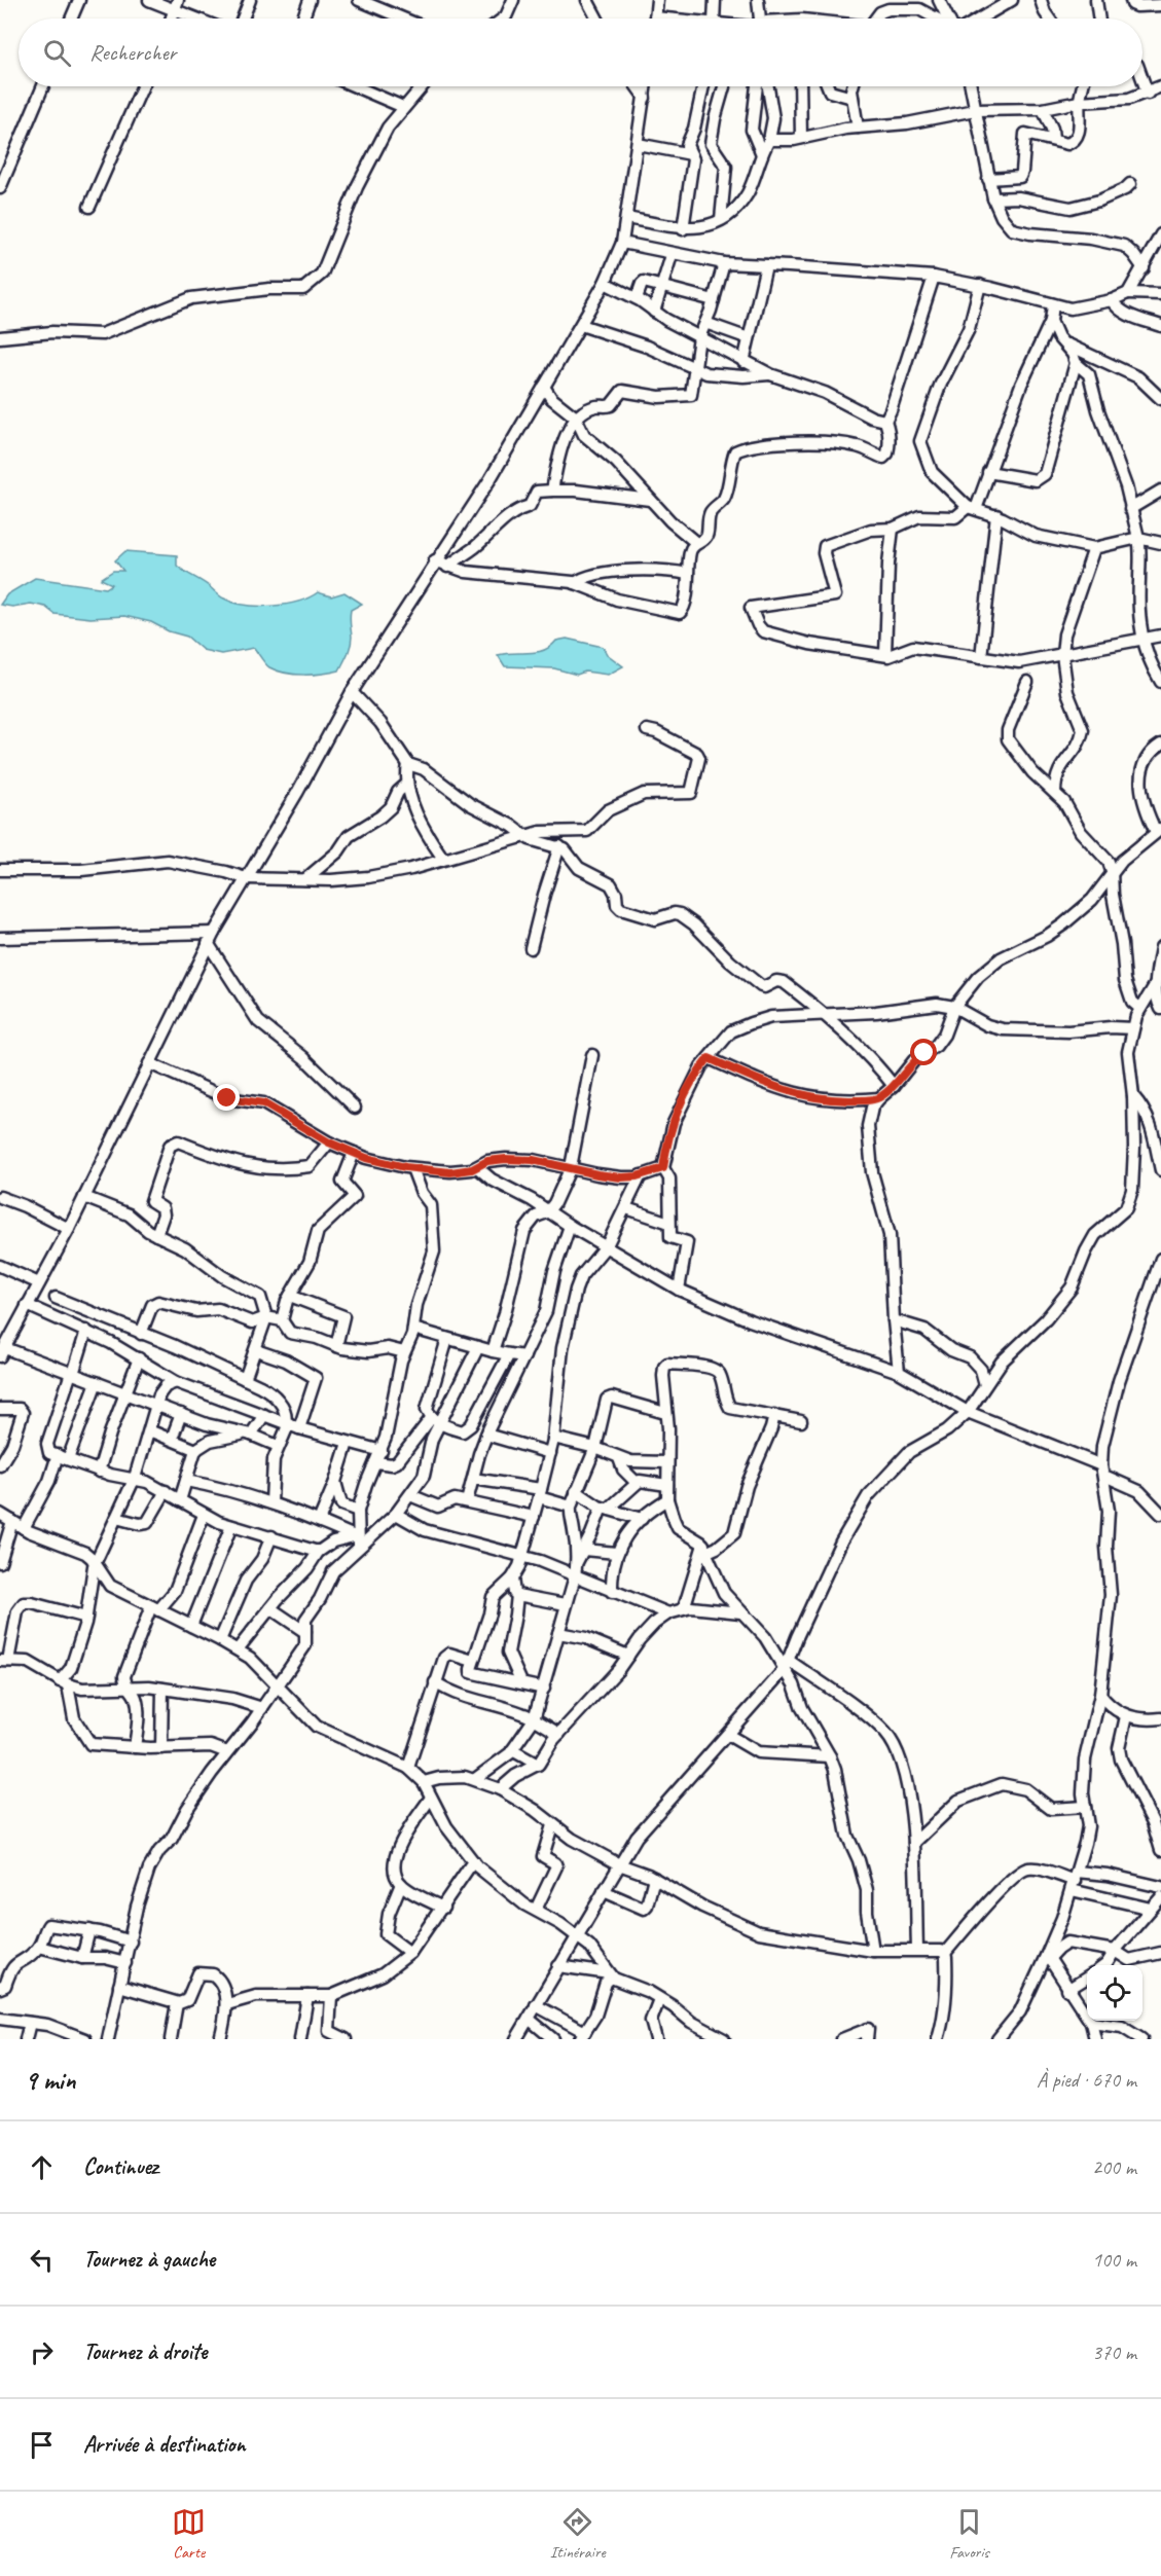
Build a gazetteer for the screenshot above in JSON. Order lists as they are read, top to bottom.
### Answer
{
  "page": {
    "search": "Rechercher",
    "heading": ["9 min", "À pied · 670 m"],
    "list": [
      ["Continuez", "200 m"],
      ["Tournez à gauche", "100 m"],
      ["Tournez à droite", "370 m"],
      "Arrivée à destination"
    ],
    "nav": ["Carte", "Itinéraire", "Favoris"]
  }
}
